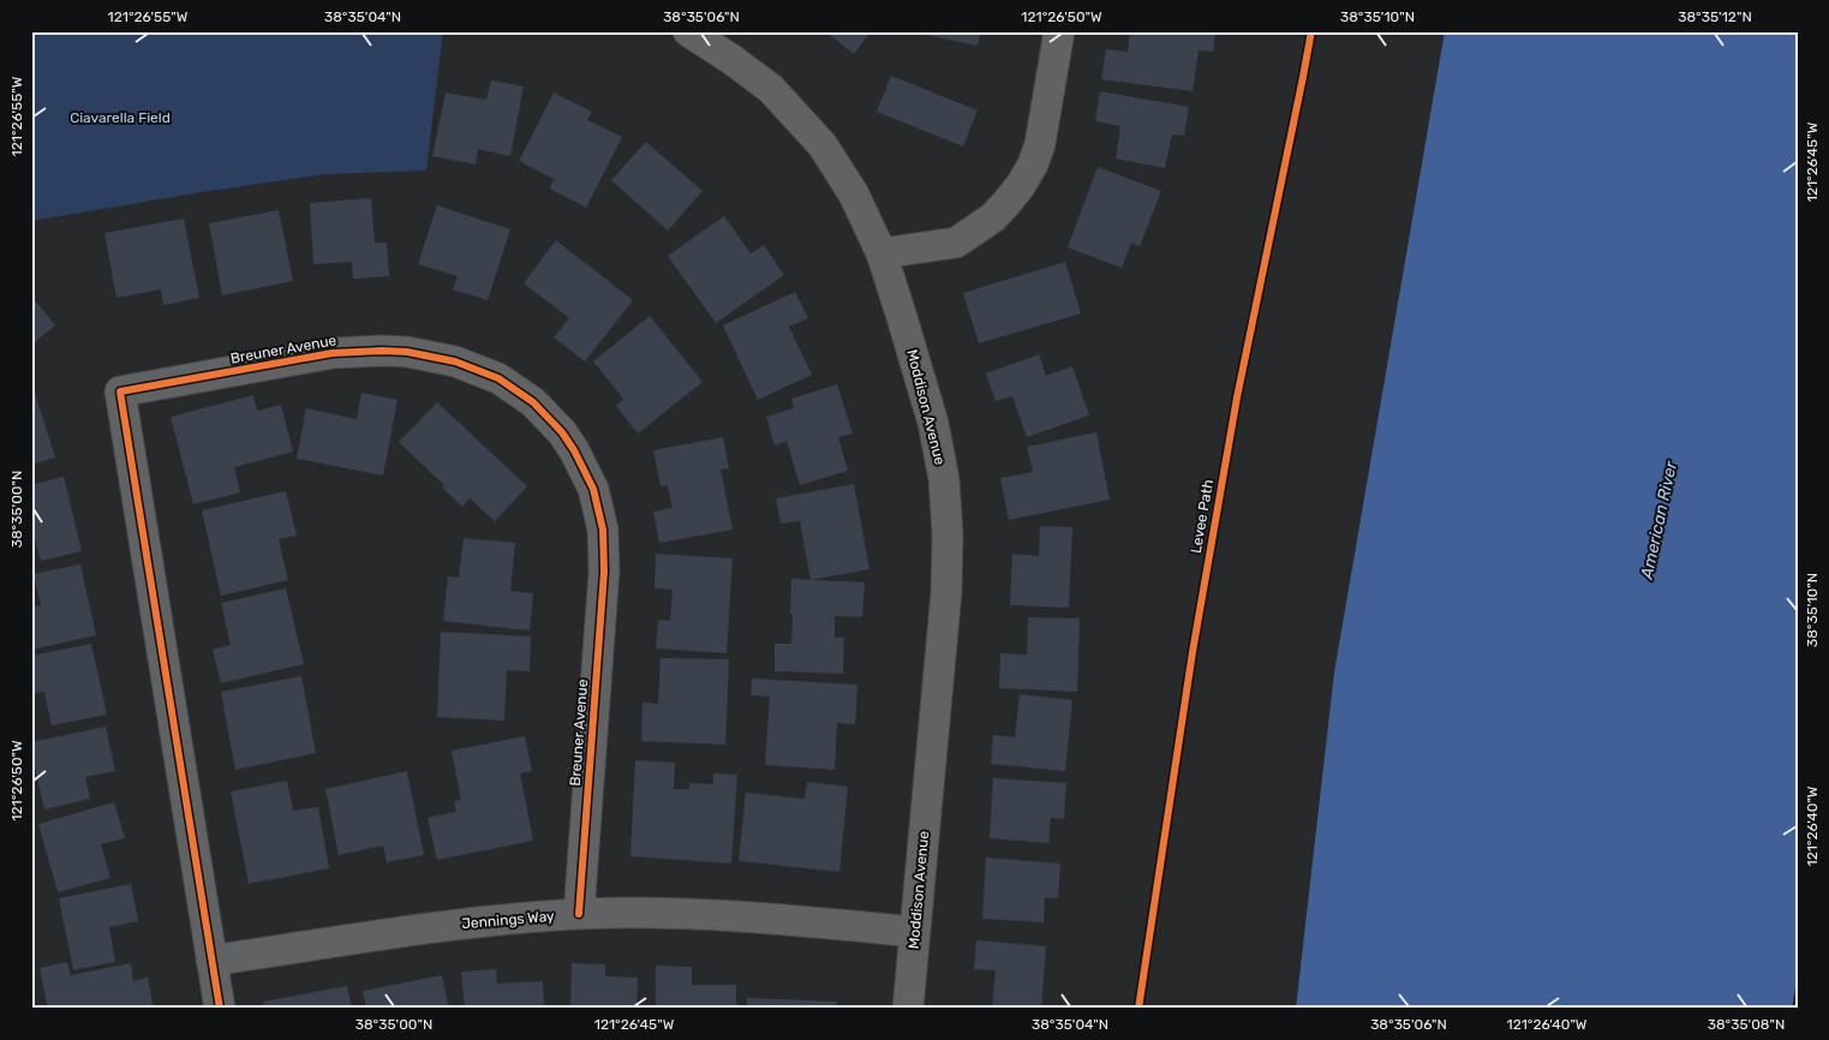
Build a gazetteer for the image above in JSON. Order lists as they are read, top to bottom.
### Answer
{
  "streets": {
    "street": ["Breuner Avenue", "Moddison Avenue", "Jennings Way"],
    "cycle path": ["Levee Path"]
  },
  "crossings": [
    ["Breuner Avenue", "Jennings Way"],
    ["Moddison Avenue", "Jennings Way"]
  ],
  "water": ["American River"],
  "parks": ["Ciavarella Field"],
  "coordinates": [
    "121°26'55\"W",
    "38°35'04\"N",
    "38°35'06\"N",
    "121°26'50\"W",
    "38°35'10\"N",
    "38°35'12\"N",
    "121°26'45\"W",
    "38°35'00\"N",
    "121°26'40\"W",
    "38°35'08\"N"
  ]
}
